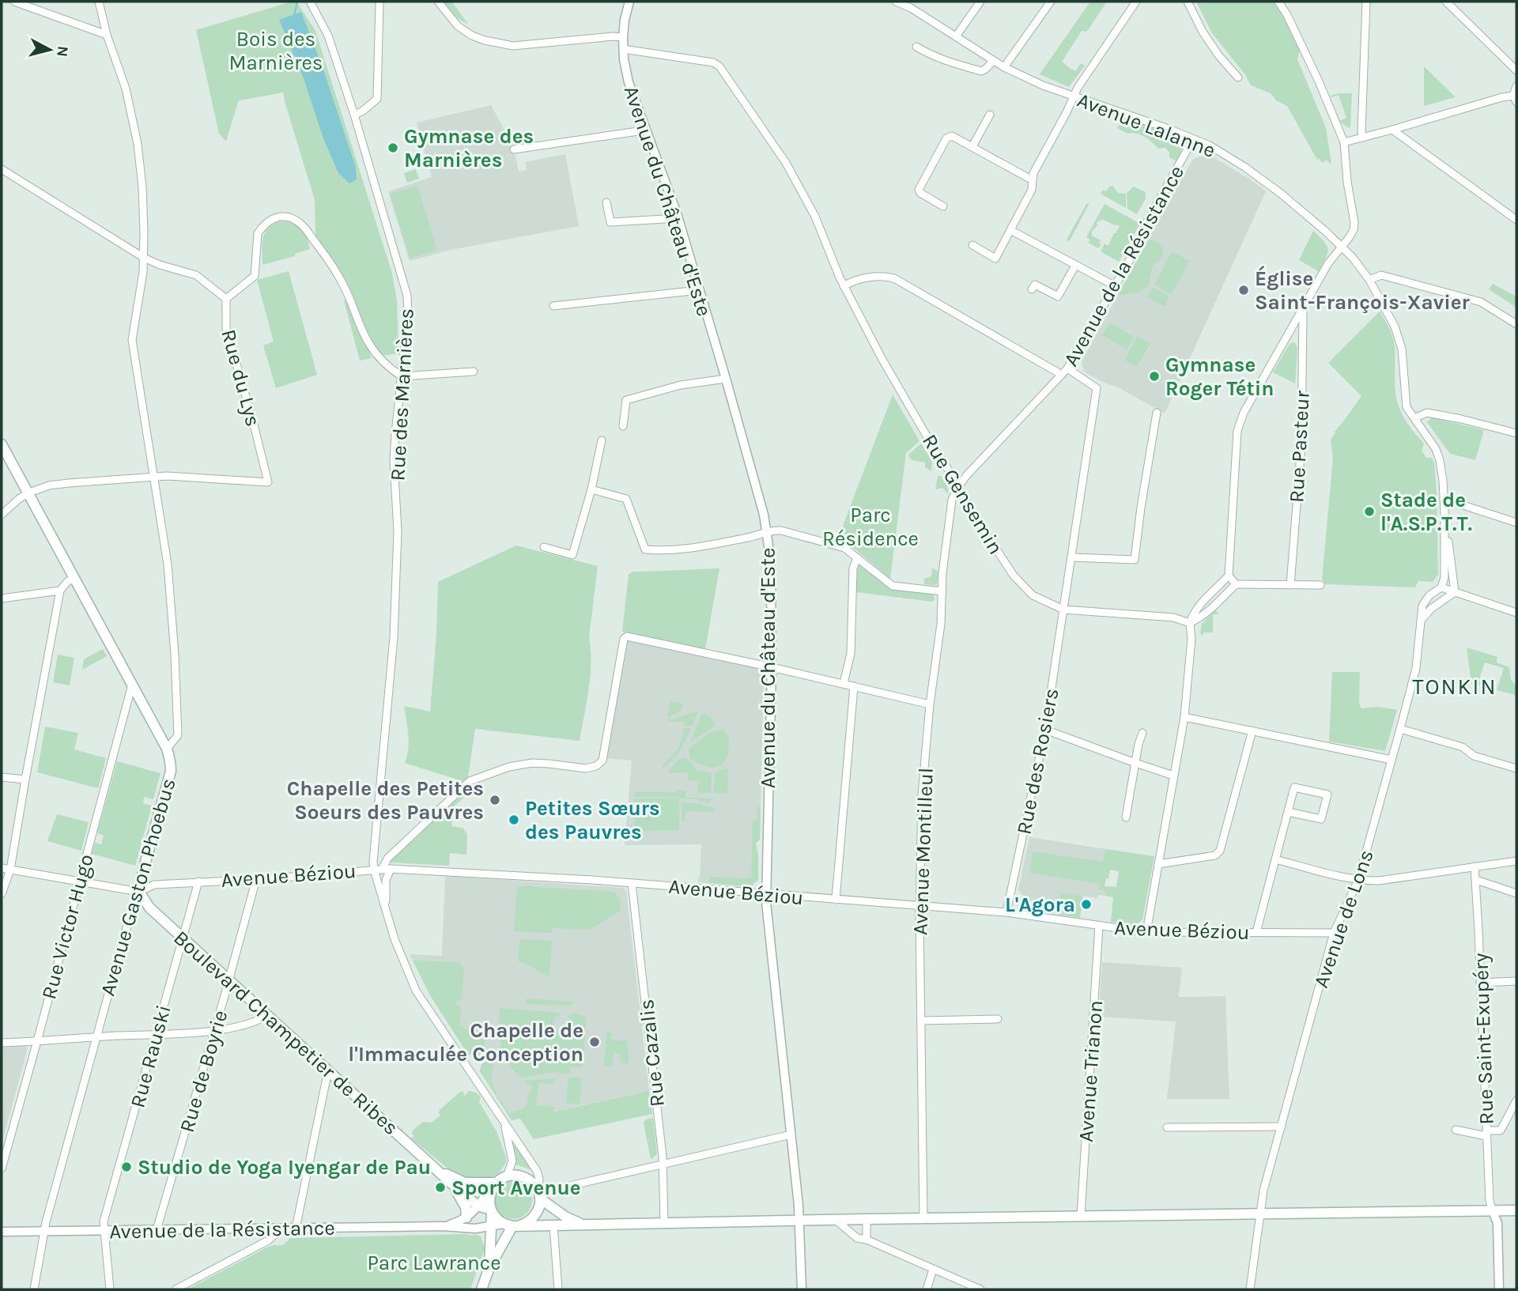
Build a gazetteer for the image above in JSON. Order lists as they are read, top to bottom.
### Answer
{
  "streets": {
    "main road": ["Avenue Gaston Phoebus", "Boulevard Champetier de Ribes"],
    "street": [
      "Avenue Lalanne",
      "Avenue du Château d'Este",
      "Avenue de la Résistance",
      "Rue du Lys",
      "Rue des Marnières",
      "Rue Pasteur",
      "Rue Gensemin",
      "Rue des Rosiers",
      "Avenue Montilleul",
      "Avenue Béziou",
      "Avenue de Lons",
      "Rue Victor Hugo",
      "Rue Saint-Exupéry",
      "Rue Cazalis",
      "Rue Rauski",
      "Rue de Boyrie",
      "Avenue Trianon"
    ]
  },
  "crossings": [
    ["Avenue Lalanne", "Avenue de la Résistance"],
    ["Avenue du Château d'Este", "Rue Gensemin"],
    ["Avenue du Château d'Este", "Avenue Béziou"],
    ["Avenue de la Résistance", "Rue Gensemin"],
    ["Avenue de la Résistance", "Rue des Rosiers"],
    ["Avenue de la Résistance", "Avenue Montilleul"],
    ["Avenue de la Résistance", "Avenue Gaston Phoebus"],
    ["Avenue de la Résistance", "Boulevard Champetier de Ribes"],
    ["Avenue de la Résistance", "Rue Rauski"],
    ["Avenue de la Résistance", "Rue de Boyrie"],
    ["Rue des Marnières", "Avenue Béziou"],
    ["Rue Gensemin", "Rue des Rosiers"],
    ["Rue Gensemin", "Avenue Montilleul"],
    ["Rue des Rosiers", "Avenue Béziou"],
    ["Avenue Montilleul", "Avenue Béziou"],
    ["Avenue Béziou", "Avenue Gaston Phoebus"],
    ["Avenue Béziou", "Avenue de Lons"],
    ["Avenue Béziou", "Boulevard Champetier de Ribes"],
    ["Avenue Béziou", "Rue Cazalis"],
    ["Avenue Béziou", "Rue Rauski"],
    ["Avenue Béziou", "Rue de Boyrie"],
    ["Avenue Béziou", "Avenue Trianon"],
    ["Avenue Gaston Phoebus", "Rue Victor Hugo"],
    ["Avenue Gaston Phoebus", "Boulevard Champetier de Ribes"],
    ["Boulevard Champetier de Ribes", "Rue Rauski"],
    ["Boulevard Champetier de Ribes", "Rue de Boyrie"]
  ],
  "districts": ["TONKIN"],
  "parks": ["Bois des Marnières", "Parc Résidence", "Parc Lawrance"],
  "places": [
    "Gymnase des Marnières",
    "Église Saint-François-Xavier",
    "Gymnase Roger Tétin",
    "Stade de l'A.S.P.T.T.",
    "Chapelle des Petites Soeurs des Pauvres",
    "Petites Sœurs des Pauvres",
    "L'Agora",
    "Chapelle de l'Immaculée Conception",
    "Studio de Yoga Iyengar de Pau",
    "Sport Avenue"
  ],
  "north": "right"
}
